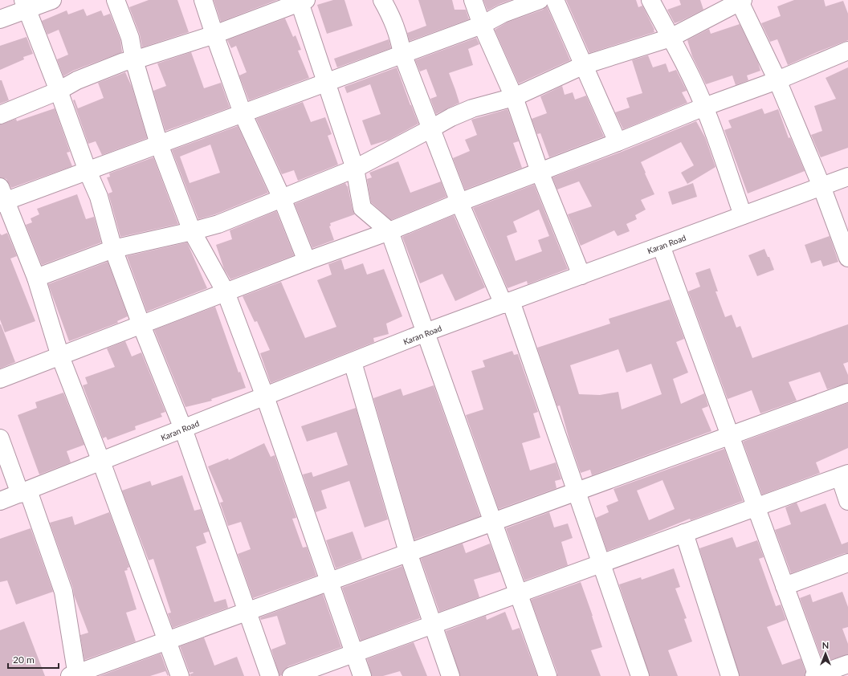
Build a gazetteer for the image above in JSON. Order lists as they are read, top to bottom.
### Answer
{
  "streets": {
    "street": ["Karan Road"]
  },
  "scale_bar": "20 m",
  "north": "top"
}
